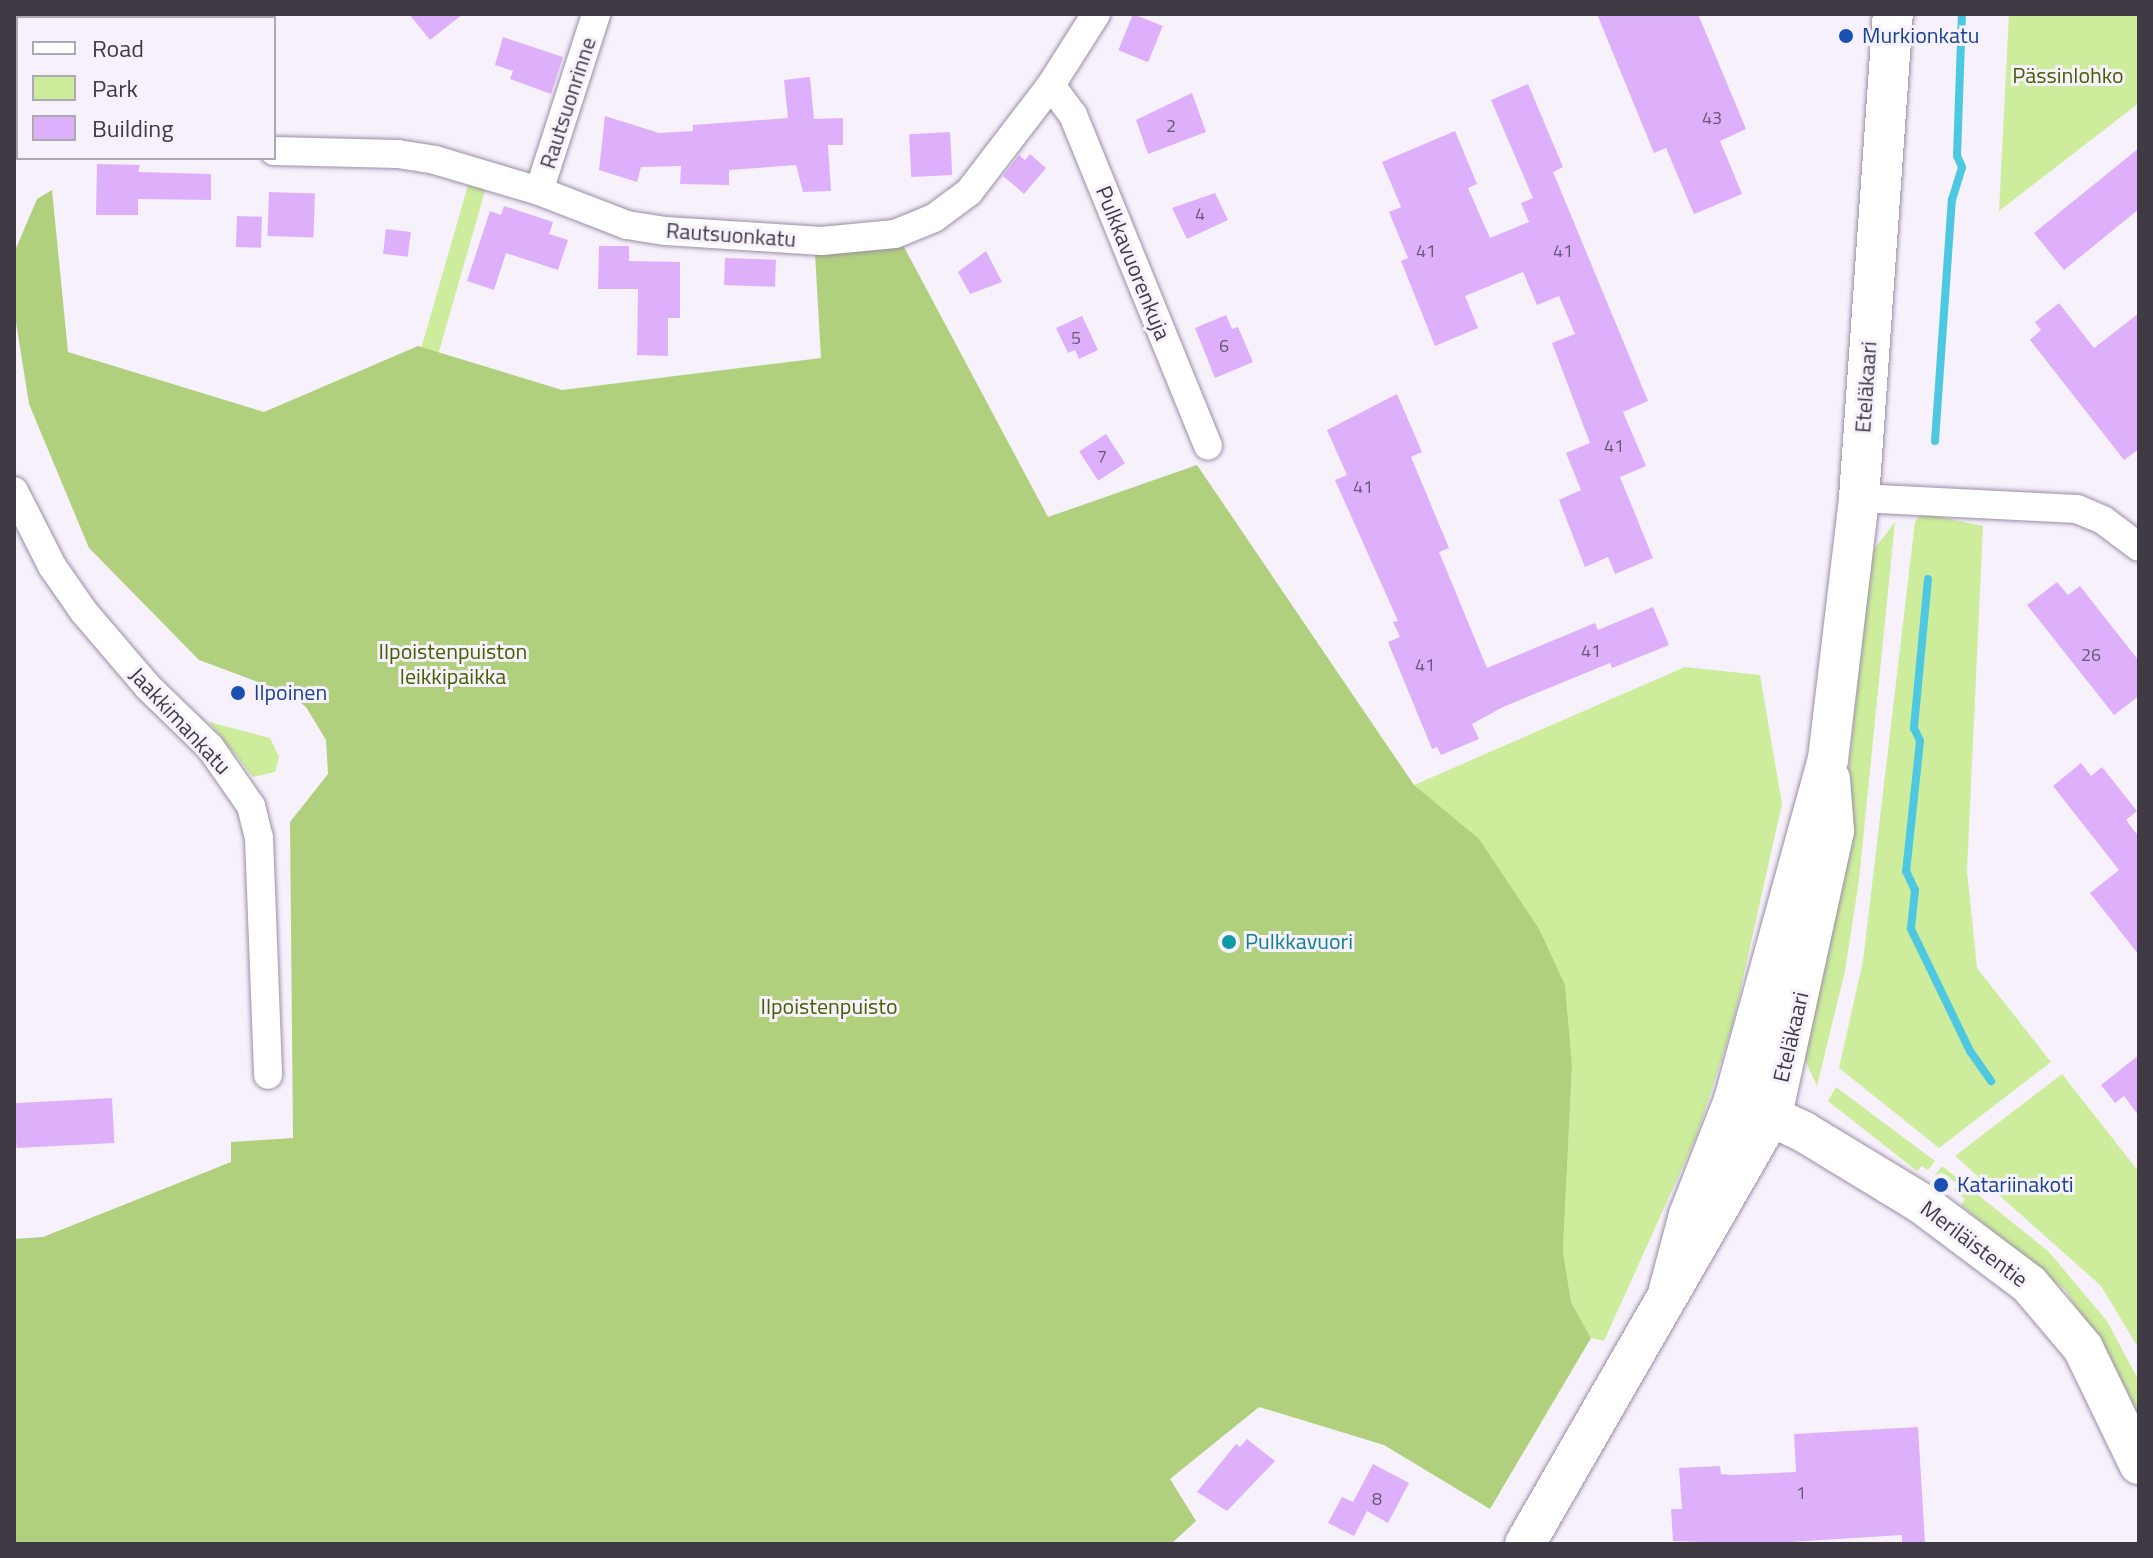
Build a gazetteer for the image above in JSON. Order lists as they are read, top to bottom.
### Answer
{
  "streets": {
    "main road": ["Eteläkaari", "Meriläistentie"],
    "street": [
      "Rautsuonrinne",
      "Rautsuonkatu",
      "Pulkkavuorenkuja",
      "Jaakkimankatu"
    ]
  },
  "crossings": [
    ["Rautsuonrinne", "Rautsuonkatu"],
    ["Rautsuonkatu", "Pulkkavuorenkuja"],
    ["Eteläkaari", "Meriläistentie"]
  ],
  "parks": ["Pässinlohko", "Ilpoistenpuiston leikkipaikka", "Ilpoistenpuisto"],
  "places": [
    "Murkionkatu",
    "Ilpoinen",
    "Pulkkavuori",
    "Katariinakoti"
  ],
  "house_numbers": [
    "43",
    "2",
    "4",
    "41",
    "41",
    "5",
    "6",
    "41",
    "7",
    "41",
    "41",
    "26",
    "41",
    "1",
    "8"
  ],
  "legend": ["Road", "Park", "Building"]
}
